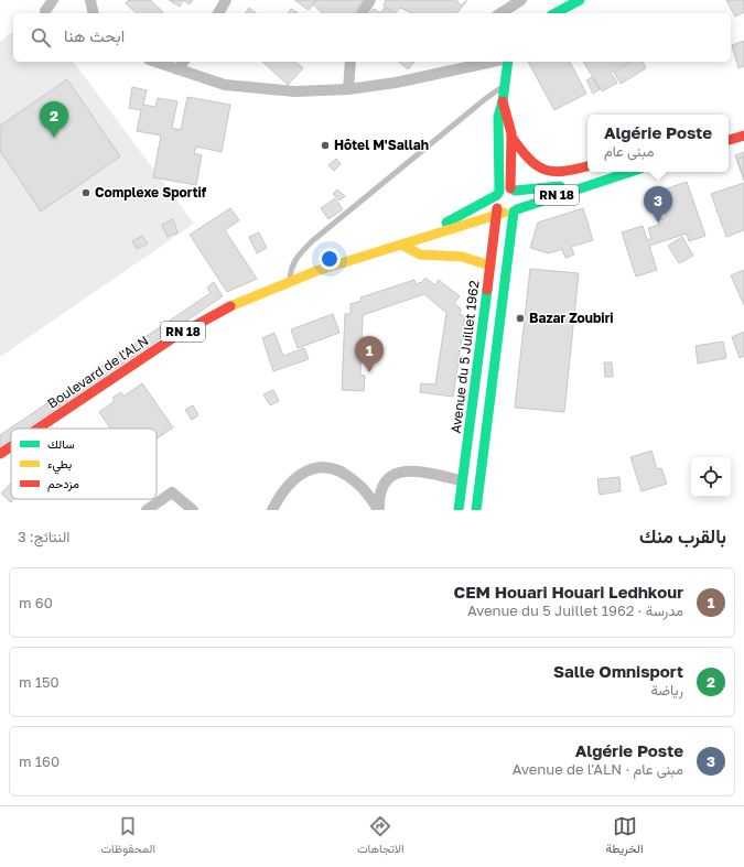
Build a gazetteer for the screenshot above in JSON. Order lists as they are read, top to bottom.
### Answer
{
  "streets": {
    "main road": ["RN 18", "Avenue du 5 Juillet 1962", "Boulevard de l'ALN"]
  },
  "crossings": [
    ["RN 18", "Avenue du 5 Juillet 1962"],
    ["RN 18", "Boulevard de l'ALN"]
  ],
  "places": ["Hôtel M'Sallah", "Complexe Sportif", "Bazar Zoubiri"],
  "legend": ["سالك", "بطيء", "مزدحم"],
  "page": {
    "search": "ابحث هنا",
    "pins": ["2", "3", "1"],
    "popup": ["Algérie Poste", "مبنى عام"],
    "heading": ["بالقرب منك", "النتائج: 3"],
    "list": [
      {
        "mark": "1",
        "name": "CEM Houari Houari Ledhkour",
        "note": "مدرسة · Avenue du 5 Juillet 1962",
        "value": "60 m"
      },
      {
        "mark": "2",
        "name": "Salle Omnisport",
        "note": "رياضة",
        "value": "150 m"
      },
      {
        "mark": "3",
        "name": "Algérie Poste",
        "note": "مبنى عام · Avenue de l'ALN",
        "value": "160 m"
      }
    ],
    "nav": ["الخريطة", "الاتجاهات", "المحفوظات"]
  }
}
